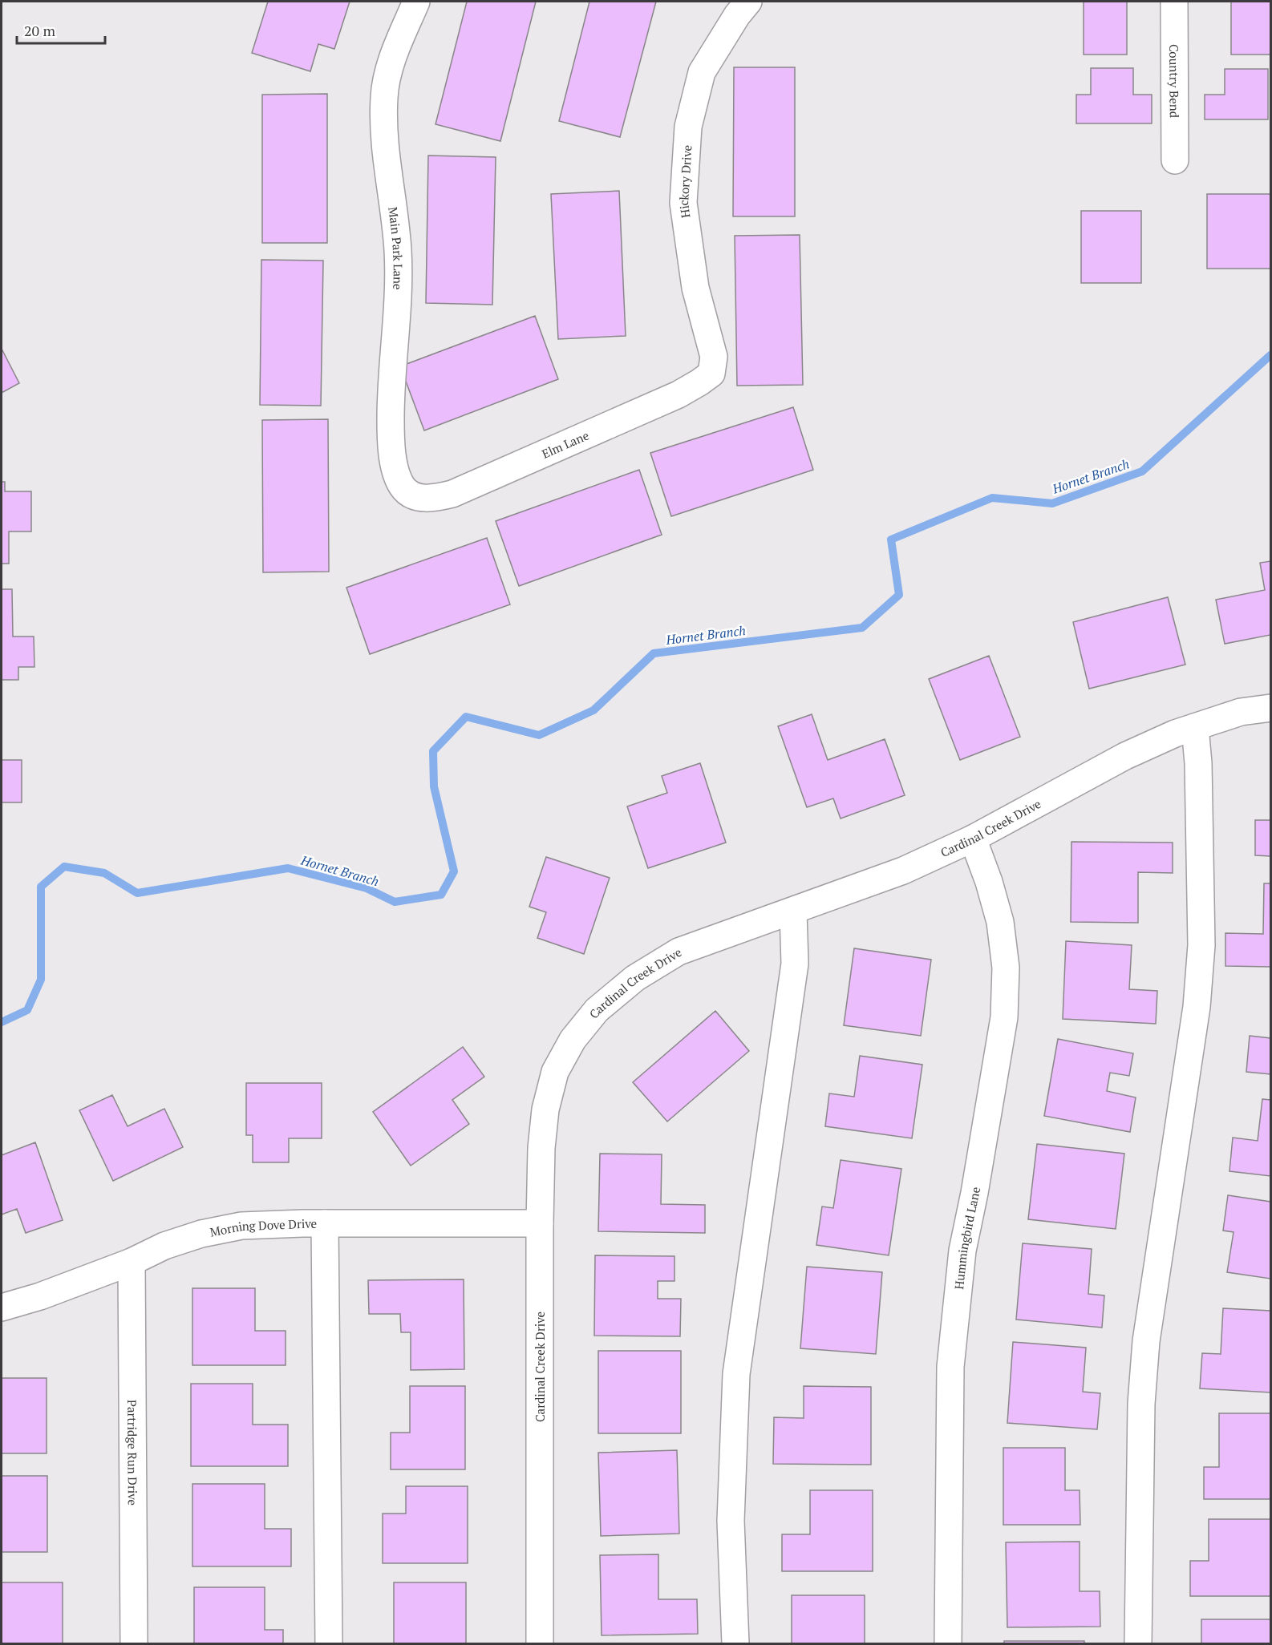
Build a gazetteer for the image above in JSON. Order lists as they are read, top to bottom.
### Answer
{
  "streets": {
    "street": [
      "Country Bend",
      "Hickory Drive",
      "Main Park Lane",
      "Elm Lane",
      "Cardinal Creek Drive",
      "Morning Dove Drive",
      "Hummingbird Lane",
      "Partridge Run Drive"
    ]
  },
  "crossings": [
    ["Hickory Drive", "Elm Lane"],
    ["Main Park Lane", "Elm Lane"],
    ["Cardinal Creek Drive", "Morning Dove Drive"],
    ["Cardinal Creek Drive", "Hummingbird Lane"],
    ["Morning Dove Drive", "Partridge Run Drive"]
  ],
  "water": ["Hornet Branch"],
  "scale_bar": "20 m"
}
